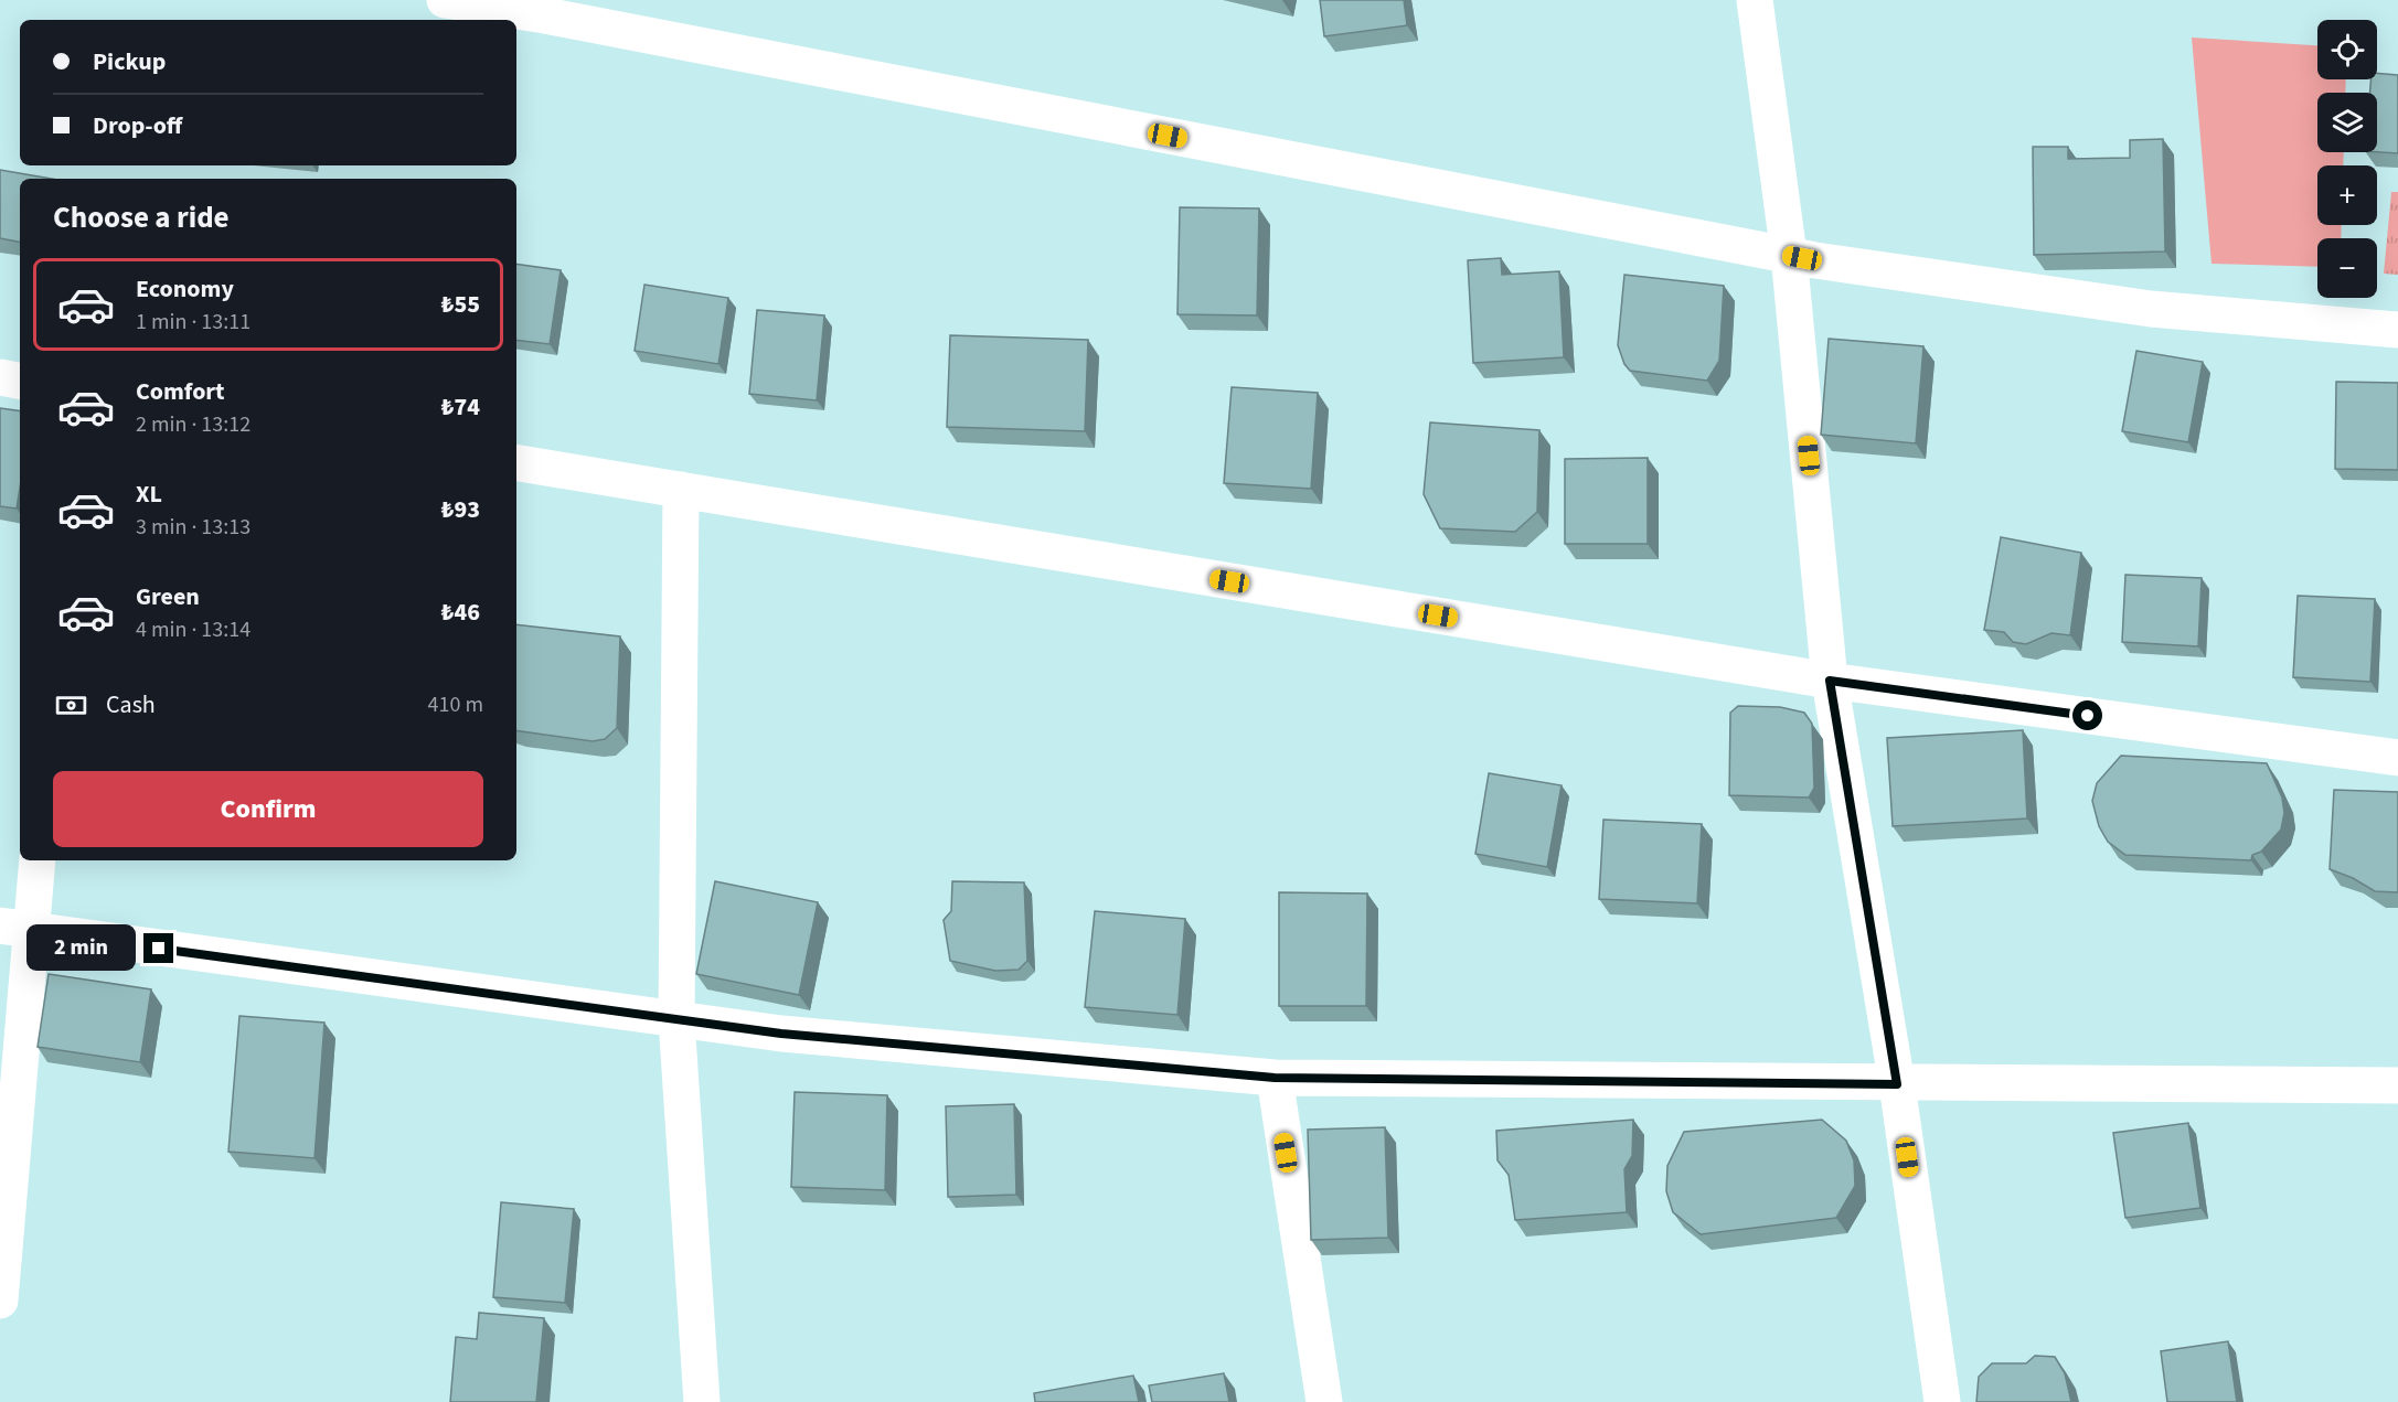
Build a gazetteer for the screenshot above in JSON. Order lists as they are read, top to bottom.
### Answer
{
  "page": {
    "map_buttons": ["+", "−"],
    "banner": ["Pickup", "Drop-off"],
    "heading": "Choose a ride",
    "list": [
      {
        "name": "Economy",
        "note": "1 min · 13:11",
        "value": "₺55"
      },
      {
        "name": "Comfort",
        "note": "2 min · 13:12",
        "value": "₺74"
      },
      {
        "name": "XL",
        "note": "3 min · 13:13",
        "value": "₺93"
      },
      {
        "name": "Green",
        "note": "4 min · 13:14",
        "value": "₺46"
      }
    ],
    "pay": ["Cash", "410 m"],
    "buttons": "Confirm",
    "bubble": "2 min"
  }
}
